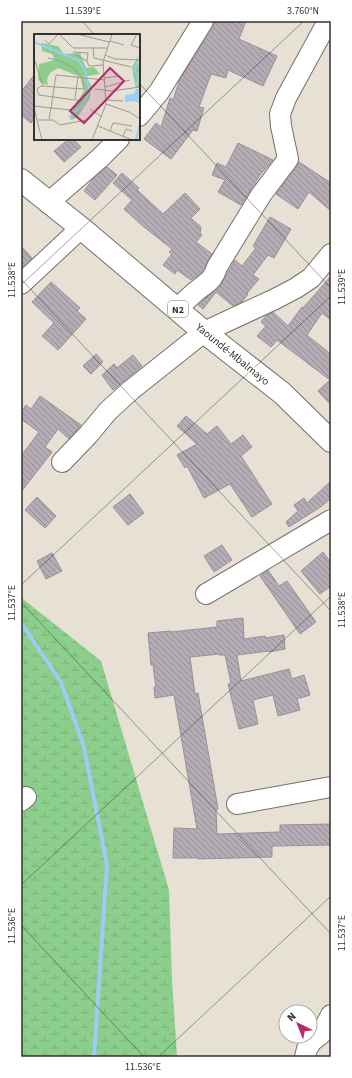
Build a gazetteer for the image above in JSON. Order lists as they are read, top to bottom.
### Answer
{
  "streets": {
    "highway": ["N2", "Yaoundé-Mbalmayo"]
  },
  "north": "top left",
  "coordinates": [
    "11.539°E",
    "3.760°N",
    "11.538°E",
    "11.537°E",
    "11.536°E"
  ]
}
